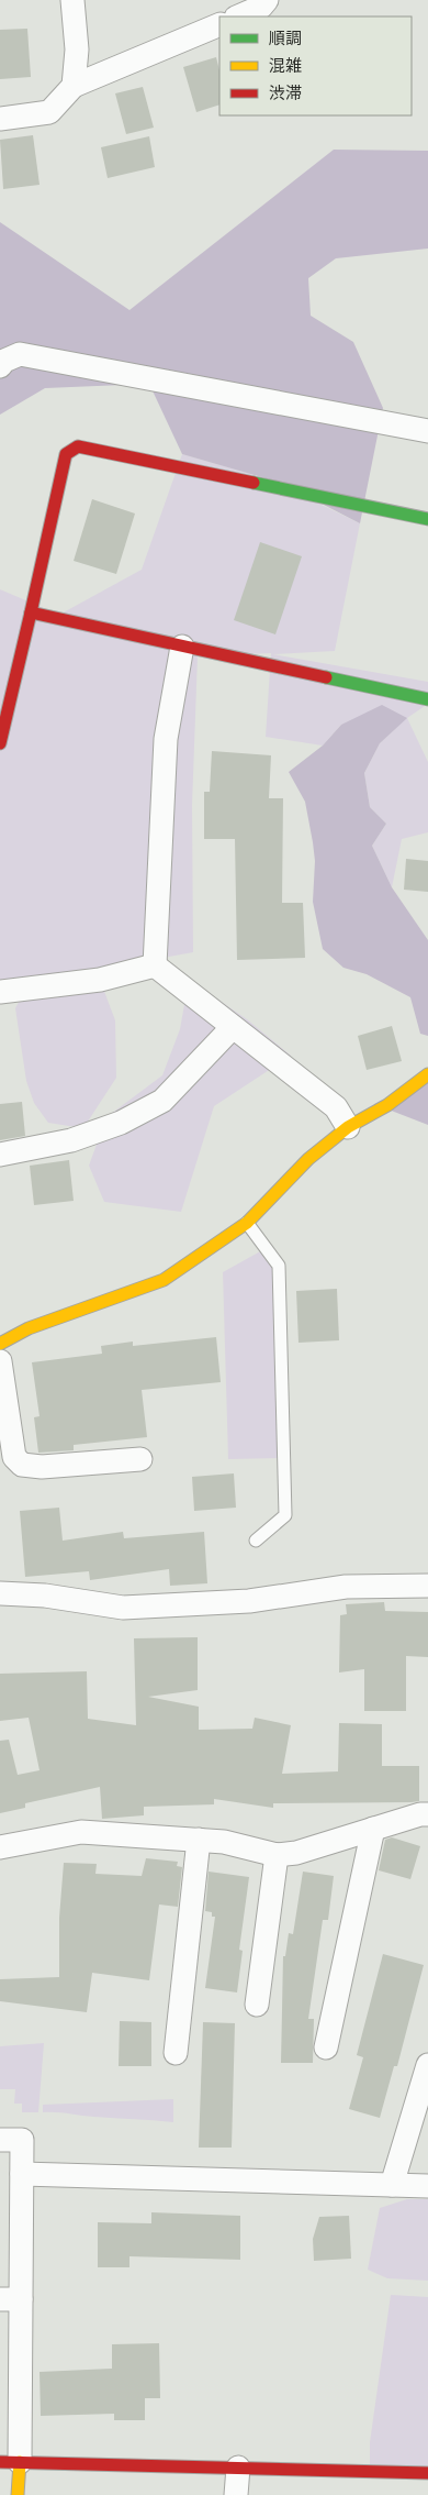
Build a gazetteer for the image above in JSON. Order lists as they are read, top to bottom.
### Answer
{
  "legend": ["順調", "混雑", "渋滞"]
}
